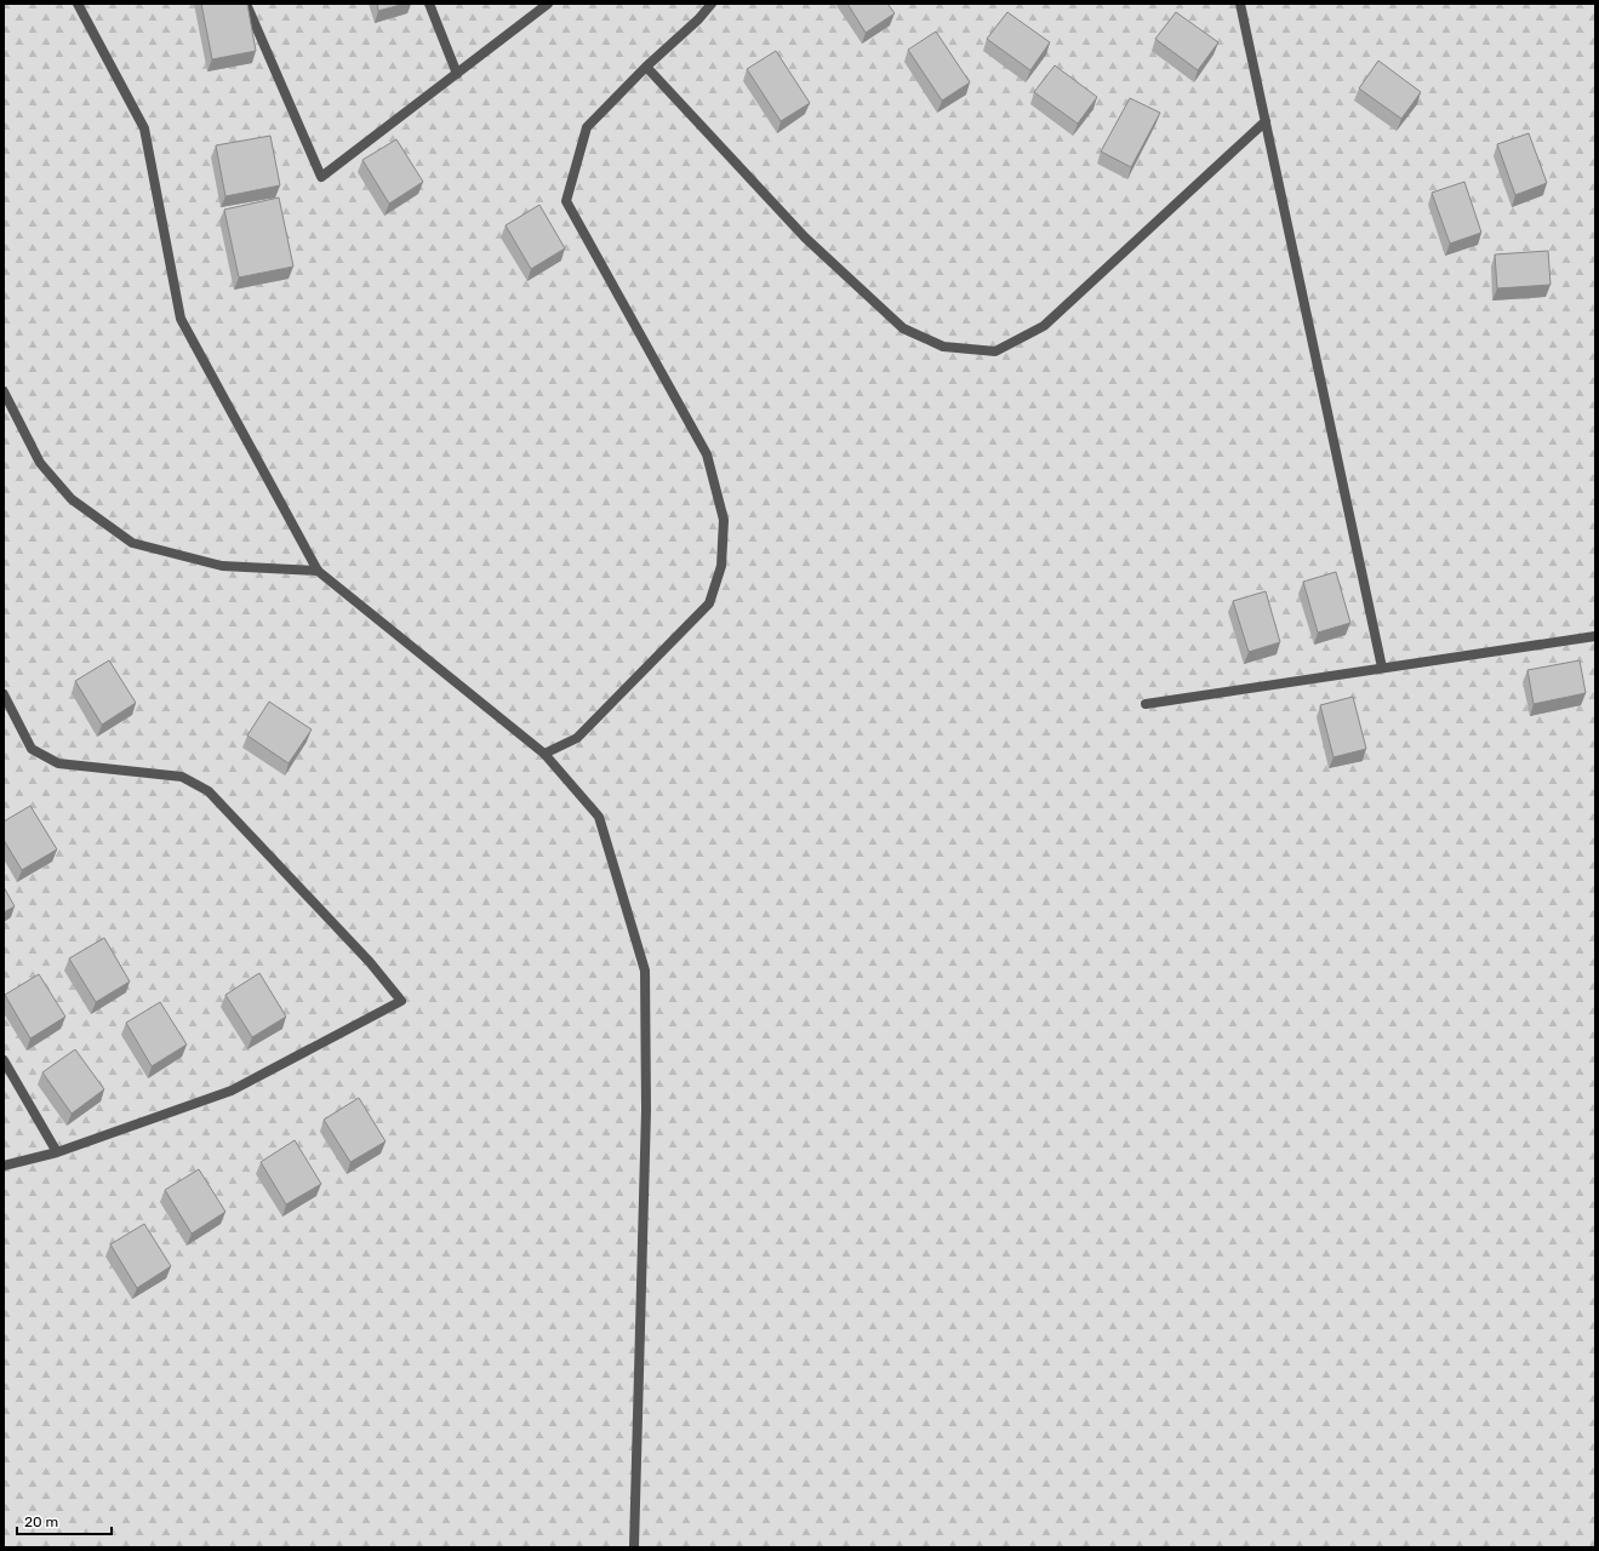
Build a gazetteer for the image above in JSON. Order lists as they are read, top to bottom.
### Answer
{
  "scale_bar": "20 m"
}
